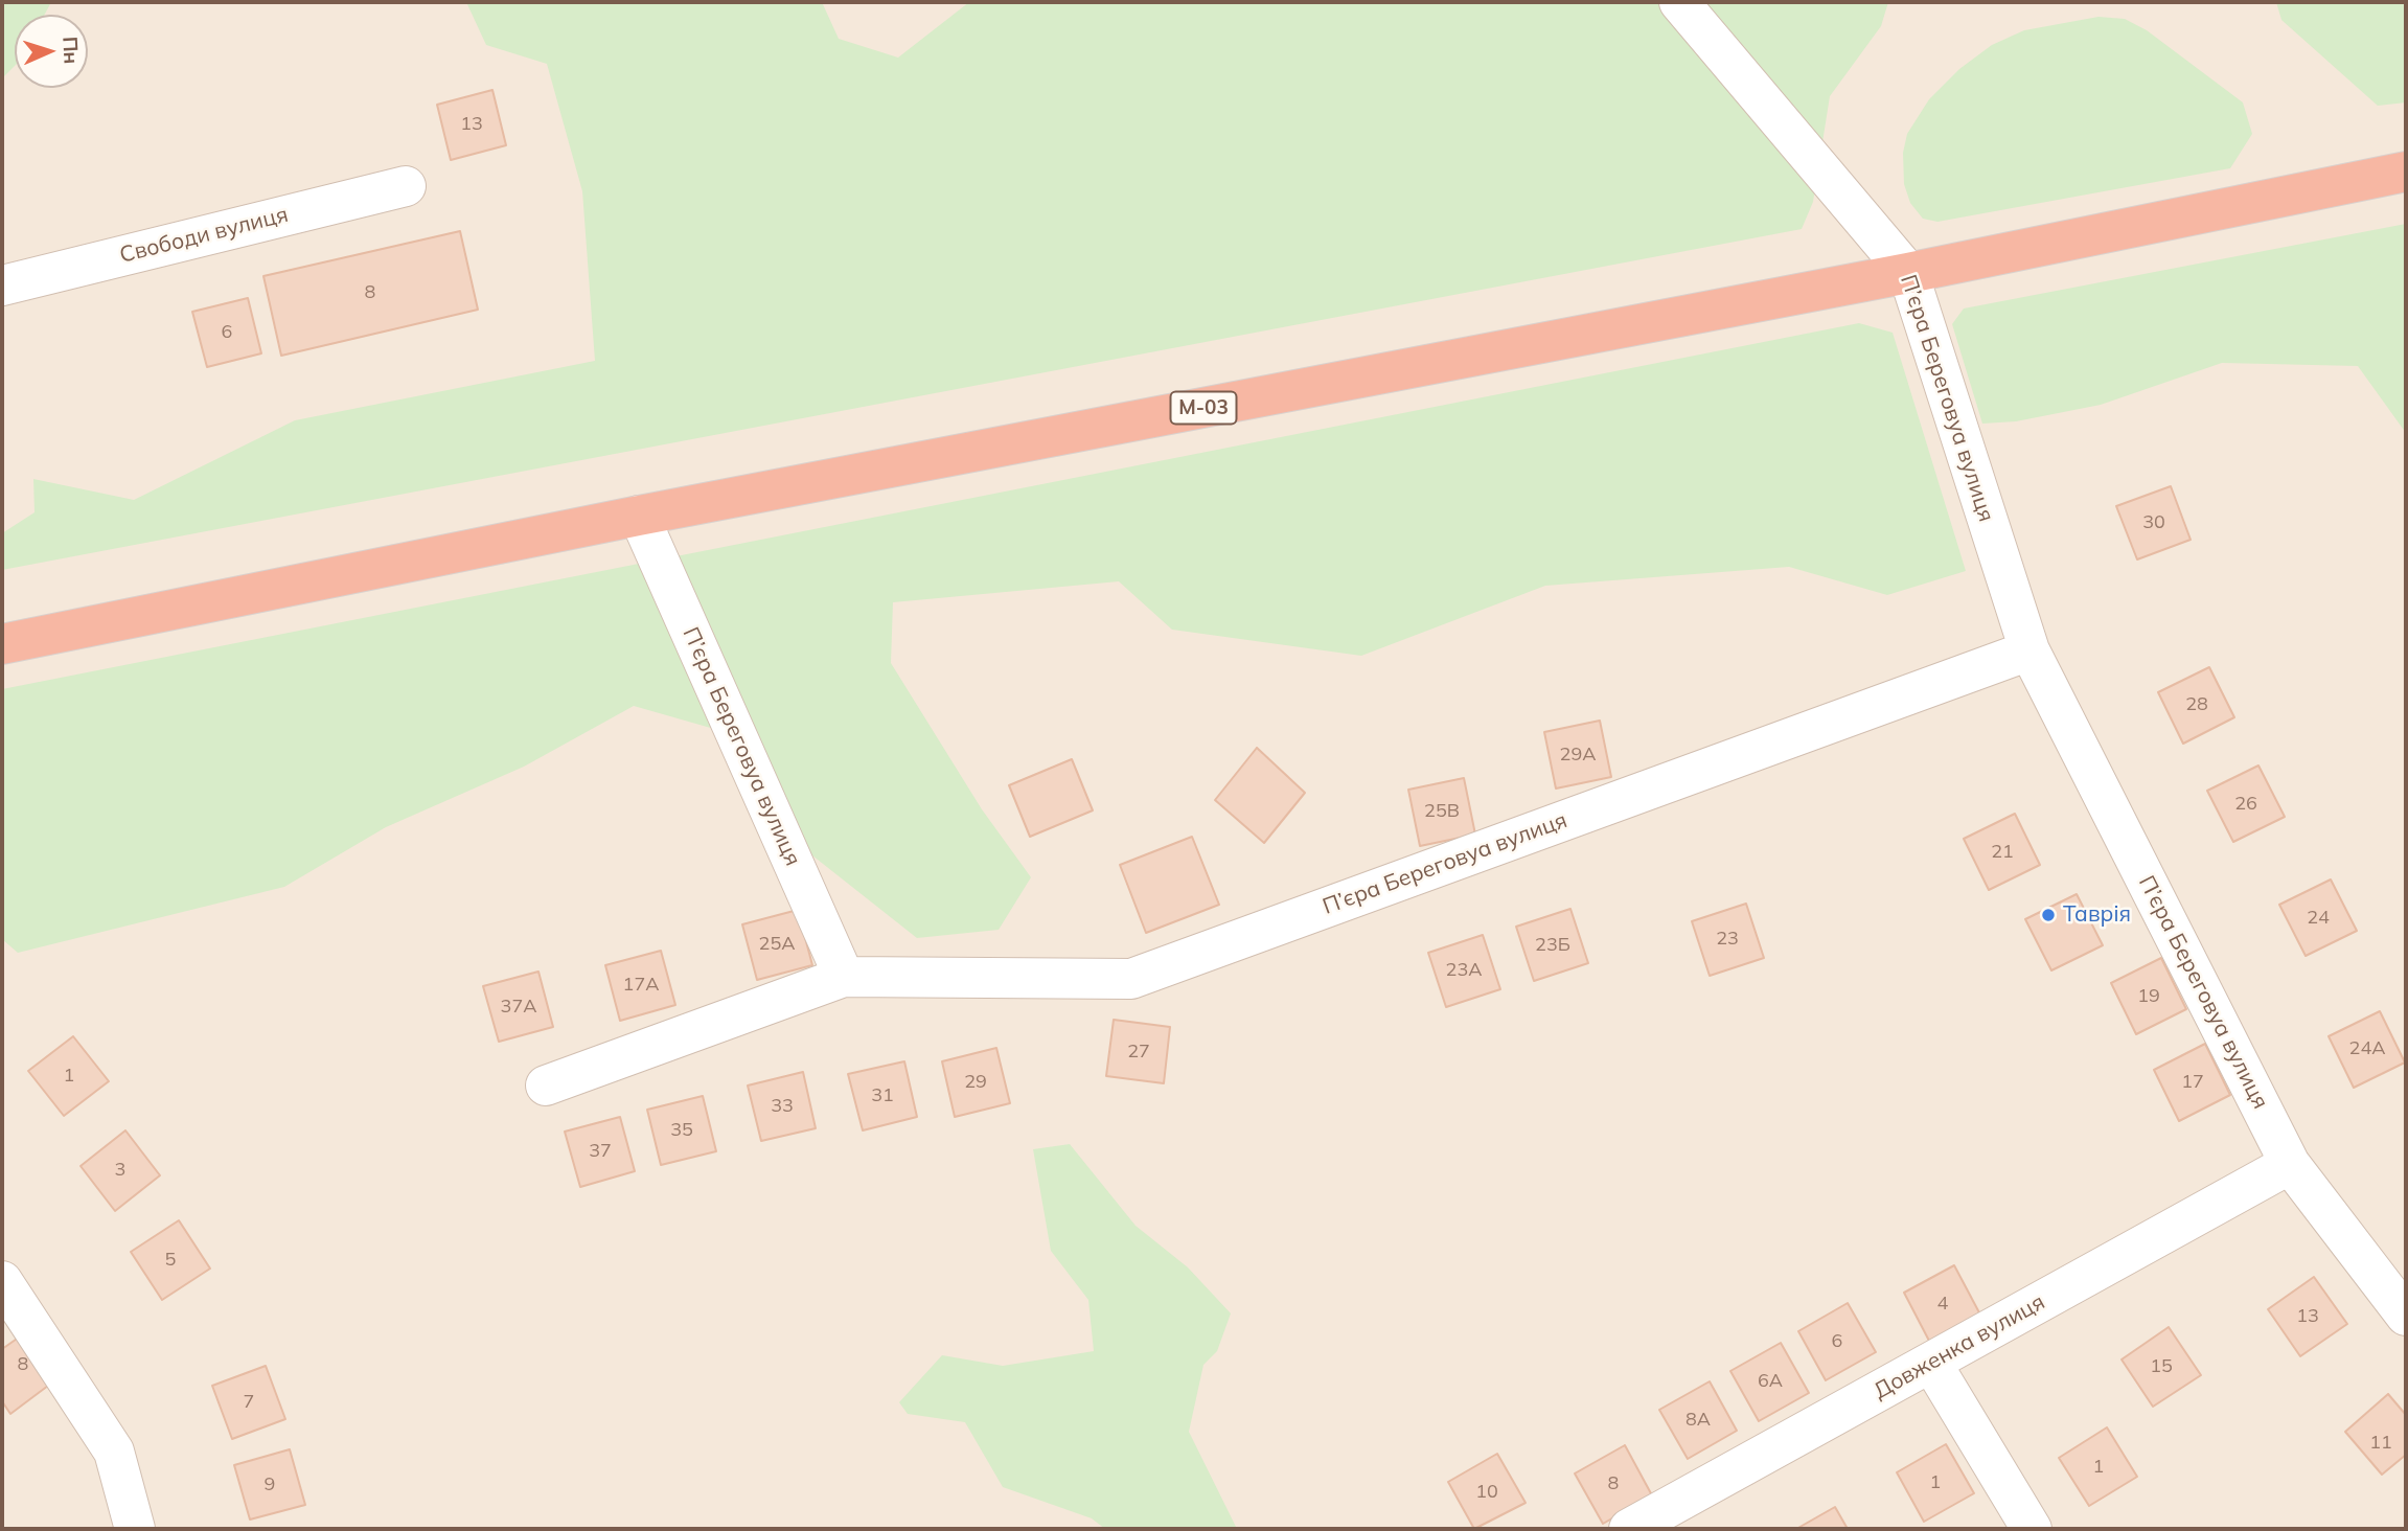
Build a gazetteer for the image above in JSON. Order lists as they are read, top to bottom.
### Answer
{
  "streets": {
    "highway": ["М-03"],
    "street": ["Свободи вулиця", "П’єра Береговуа вулиця", "Довженка вулиця"]
  },
  "crossings": [
    ["П’єра Береговуа вулиця", "М-03"],
    ["П’єра Береговуа вулиця", "Довженка вулиця"]
  ],
  "places": ["Таврiя"],
  "house_numbers": [
    "13",
    "8",
    "6",
    "30",
    "28",
    "29А",
    "26",
    "25В",
    "21",
    "24",
    "23",
    "25А",
    "23Б",
    "23А",
    "17А",
    "19",
    "37А",
    "24А",
    "27",
    "1",
    "29",
    "17",
    "31",
    "33",
    "35",
    "37",
    "3",
    "5",
    "4",
    "13",
    "6",
    "8",
    "15",
    "6А",
    "7",
    "8А",
    "11",
    "1",
    "1",
    "8",
    "9",
    "10"
  ],
  "north": "right"
}
